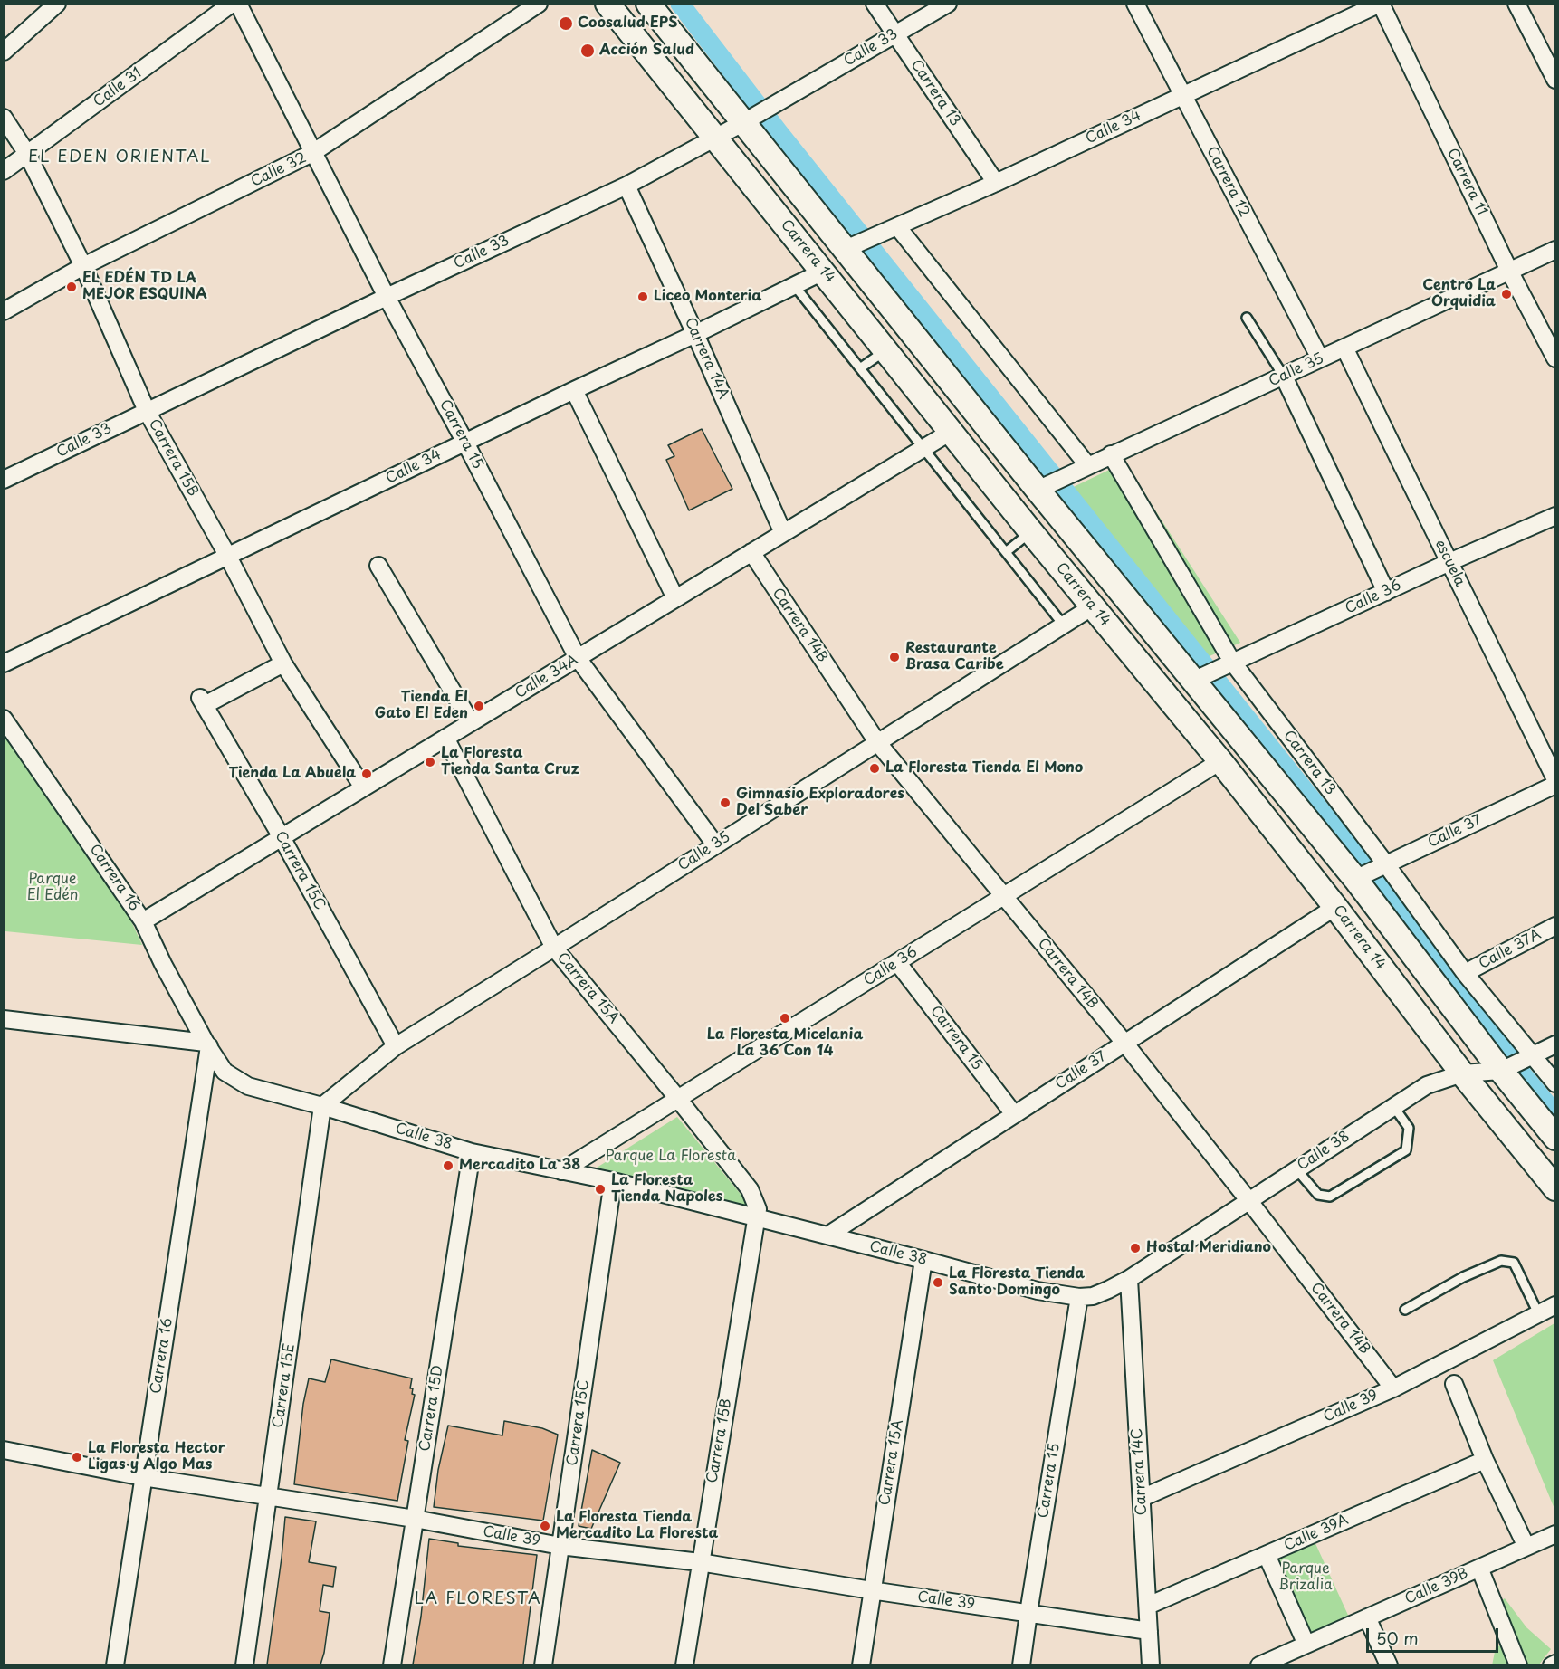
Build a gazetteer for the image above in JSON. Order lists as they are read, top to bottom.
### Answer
{
  "streets": {
    "main road": ["Carrera 14"],
    "street": [
      "Calle 33",
      "Calle 31",
      "Carrera 13",
      "Calle 34",
      "Calle 32",
      "Carrera 12",
      "Carrera 11",
      "Carrera 14A",
      "Calle 35",
      "Carrera 15",
      "Carrera 15B",
      "escuela",
      "Calle 36",
      "Carrera 14B",
      "Calle 34A",
      "Calle 37",
      "Carrera 15C",
      "Carrera 16",
      "Calle 37A",
      "Carrera 15A",
      "Calle 38",
      "Carrera 15E",
      "Calle 39",
      "Carrera 15D",
      "Carrera 14C",
      "Calle 39A",
      "Calle 39B"
    ]
  },
  "crossings": [
    ["Calle 33", "Carrera 13"],
    ["Calle 33", "Carrera 14"],
    ["Calle 33", "Carrera 14A"],
    ["Calle 33", "Carrera 15"],
    ["Calle 33", "Carrera 15B"],
    ["Calle 31", "Carrera 15B"],
    ["Carrera 13", "Calle 34"],
    ["Carrera 13", "Calle 35"],
    ["Carrera 13", "Calle 36"],
    ["Carrera 13", "Calle 37"],
    ["Carrera 13", "Calle 37A"],
    ["Carrera 13", "Calle 38"],
    ["Calle 34", "Carrera 12"],
    ["Calle 34", "Carrera 11"],
    ["Calle 34", "Carrera 14"],
    ["Calle 34", "Carrera 14A"],
    ["Calle 34", "Carrera 15"],
    ["Calle 34", "Carrera 15B"],
    ["Calle 32", "Carrera 15"],
    ["Calle 32", "Carrera 15B"],
    ["Carrera 12", "Calle 35"],
    ["Carrera 11", "Calle 35"],
    ["Carrera 14", "Calle 35"],
    ["Carrera 14", "Calle 36"],
    ["Carrera 14", "Calle 34A"],
    ["Carrera 14", "Calle 37"],
    ["Carrera 14", "Calle 38"],
    ["Carrera 14A", "Calle 34A"],
    ["Calle 35", "Carrera 15"],
    ["Calle 35", "escuela"],
    ["Calle 35", "Carrera 14B"],
    ["Calle 35", "Carrera 15C"],
    ["Calle 35", "Carrera 15A"],
    ["Calle 35", "Calle 38"],
    ["Calle 35", "Carrera 15E"],
    ["Carrera 15", "Calle 36"],
    ["Carrera 15", "Calle 34A"],
    ["Carrera 15", "Calle 37"],
    ["Carrera 15", "Calle 38"],
    ["Carrera 15", "Calle 39"],
    ["Carrera 15B", "Calle 34A"],
    ["Carrera 15B", "Carrera 15C"],
    ["Carrera 15B", "Carrera 15A"],
    ["Carrera 15B", "Calle 38"],
    ["Carrera 15B", "Calle 39"],
    ["escuela", "Calle 36"],
    ["Calle 36", "Carrera 14B"],
    ["Calle 36", "Carrera 15A"],
    ["Calle 36", "Calle 38"],
    ["Carrera 14B", "Calle 34A"],
    ["Carrera 14B", "Calle 37"],
    ["Carrera 14B", "Calle 38"],
    ["Carrera 14B", "Calle 39"],
    ["Calle 34A", "Carrera 15C"],
    ["Calle 34A", "Carrera 16"],
    ["Calle 34A", "Carrera 15A"],
    ["Calle 37", "Calle 38"],
    ["Carrera 15C", "Calle 38"],
    ["Carrera 15C", "Calle 39"],
    ["Carrera 16", "Calle 38"],
    ["Carrera 16", "Calle 39"],
    ["Carrera 15A", "Calle 38"],
    ["Carrera 15A", "Calle 39"],
    ["Calle 38", "Carrera 15E"],
    ["Calle 38", "Carrera 15D"],
    ["Calle 38", "Carrera 14C"],
    ["Carrera 15E", "Calle 39"],
    ["Calle 39", "Carrera 15D"],
    ["Calle 39", "Carrera 14C"],
    ["Carrera 14C", "Calle 39A"]
  ],
  "districts": ["EL EDEN ORIENTAL", "LA FLORESTA"],
  "parks": ["Parque El Edén", "Parque La Floresta", "Parque Brizalia"],
  "places": [
    "Coosalud EPS",
    "Acción Salud",
    "EL EDÉN TD LA MEJOR ESQUINA",
    "Centro La Orquidia",
    "Liceo Monteria",
    "Restaurante Brasa Caribe",
    "Tienda El Gato El Eden",
    "La Floresta Tienda Santa Cruz",
    "La Floresta Tienda El Mono",
    "Tienda La Abuela",
    "Gimnasio Exploradores Del Saber",
    "La Floresta Micelania La 36 Con 14",
    "Mercadito La 38",
    "La Floresta Tienda Napoles",
    "Hostal Meridiano",
    "La Floresta Tienda Santo Domingo",
    "La Floresta Hector Ligas y Algo Mas",
    "La Floresta Tienda Mercadito La Floresta"
  ],
  "scale_bar": "50 m"
}
